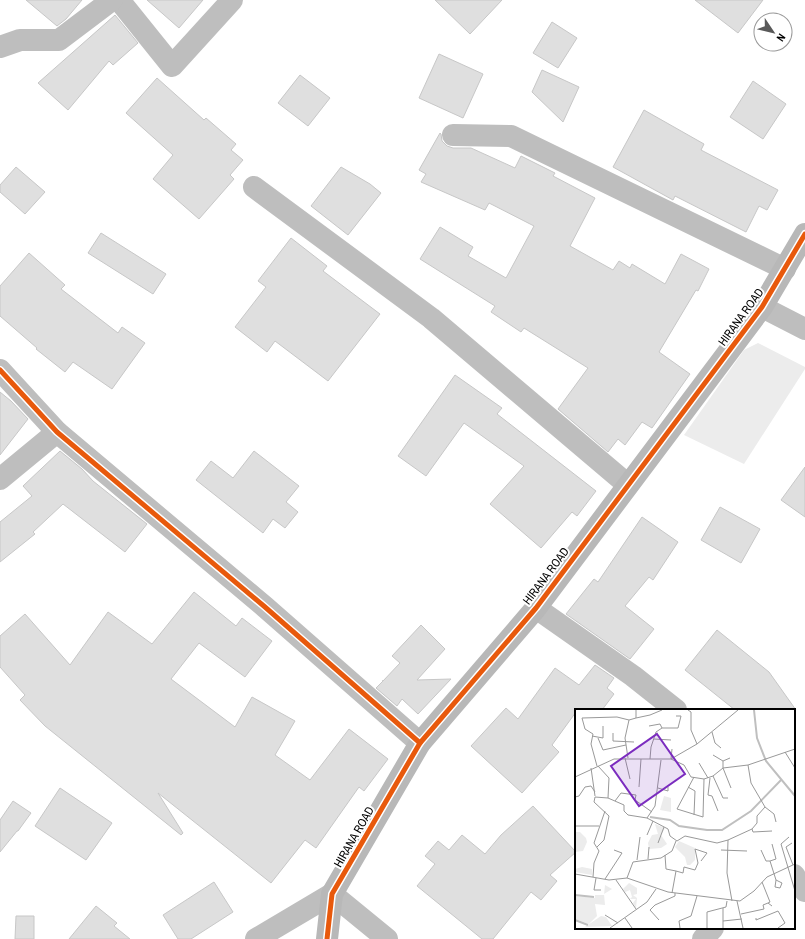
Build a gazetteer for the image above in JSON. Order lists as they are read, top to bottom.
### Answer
{
  "streets": {
    "street": ["HIRANA ROAD"]
  },
  "north": "bottom right"
}
